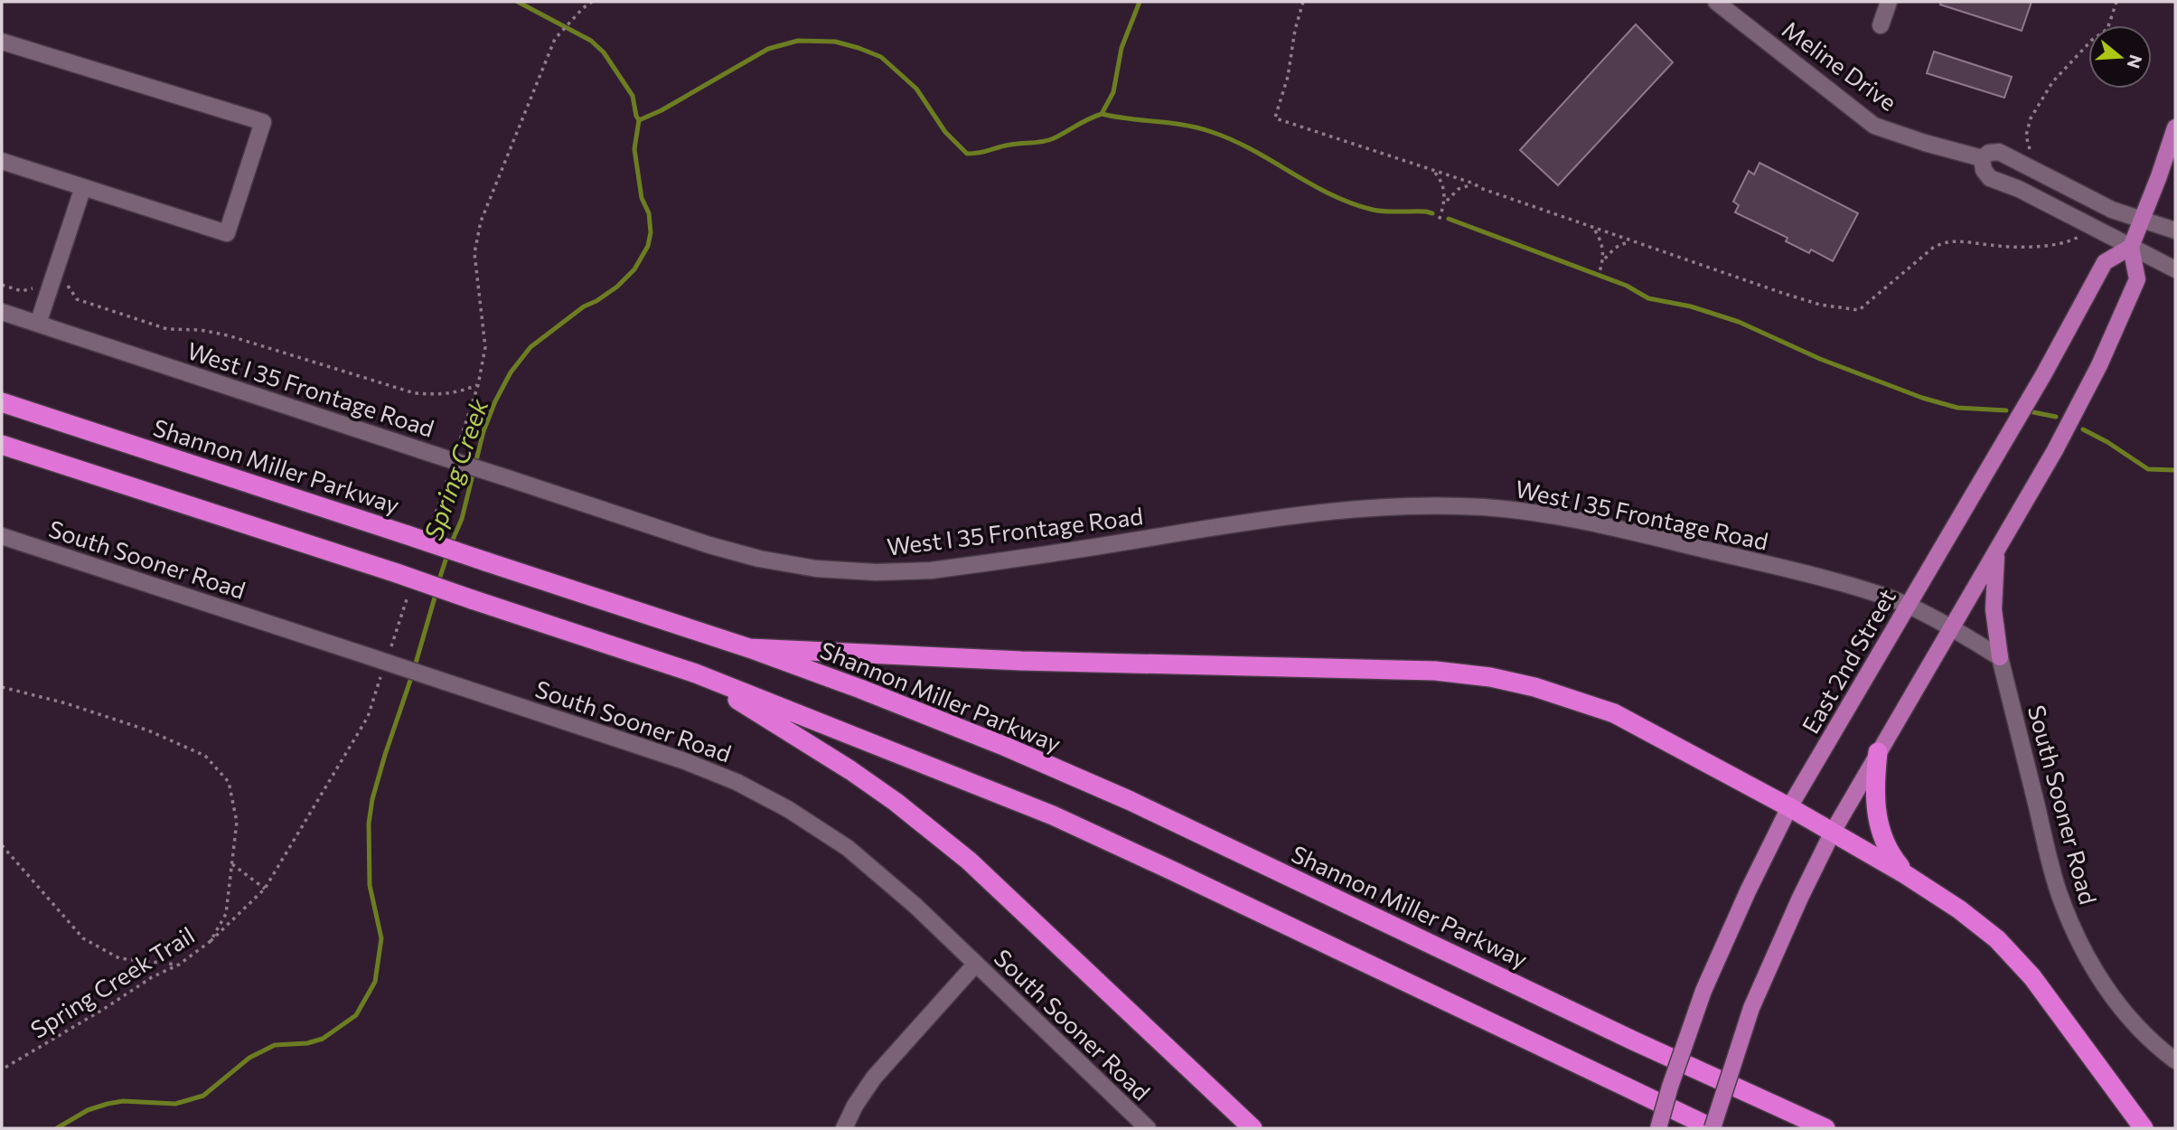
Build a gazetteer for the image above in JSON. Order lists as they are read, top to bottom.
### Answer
{
  "streets": {
    "highway": ["Shannon Miller Parkway"],
    "main road": ["East 2nd Street"],
    "street": ["Meline Drive", "West I 35 Frontage Road", "South Sooner Road"],
    "path": ["Spring Creek Trail"]
  },
  "crossings": [
    ["West I 35 Frontage Road", "East 2nd Street"]
  ],
  "water": ["Spring Creek"],
  "north": "right"
}
